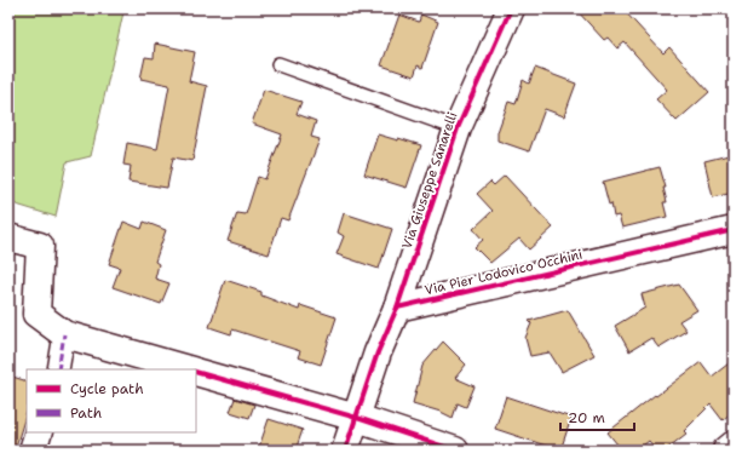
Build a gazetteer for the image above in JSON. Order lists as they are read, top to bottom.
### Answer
{
  "streets": {
    "street": ["Via Giuseppe Sanarelli", "Via Pier Lodovico Occhini"]
  },
  "crossings": [
    ["Via Giuseppe Sanarelli", "Via Pier Lodovico Occhini"]
  ],
  "legend": ["Cycle path", "Path"],
  "scale_bar": "20 m"
}
